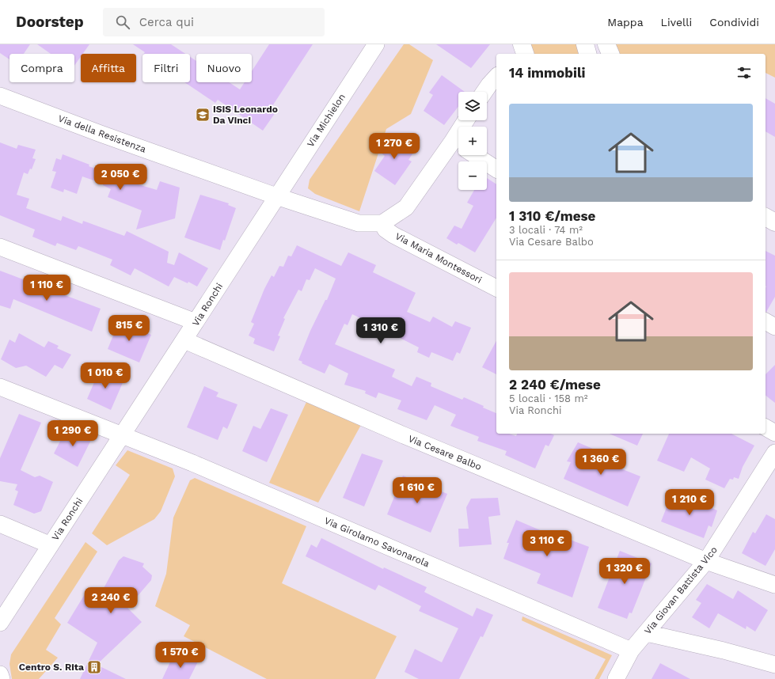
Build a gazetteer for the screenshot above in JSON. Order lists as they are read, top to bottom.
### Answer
{
  "streets": {
    "street": [
      "Via Michielon",
      "Via della Resistenza",
      "Via Maria Montessori",
      "Via Ronchi",
      "Via Cesare Balbo",
      "Via Girolamo Savonarola",
      "Via Giovan Battista Vico"
    ]
  },
  "crossings": [
    ["Via Michielon", "Via della Resistenza"],
    ["Via Michielon", "Via Ronchi"],
    ["Via della Resistenza", "Via Ronchi"],
    ["Via Ronchi", "Via Cesare Balbo"],
    ["Via Ronchi", "Via Girolamo Savonarola"],
    ["Via Cesare Balbo", "Via Giovan Battista Vico"],
    ["Via Girolamo Savonarola", "Via Giovan Battista Vico"]
  ],
  "places": {
    "school or university": ["ISIS Leonardo Da Vinci"],
    "building": ["Centro S. Rita"]
  },
  "page": {
    "header": "Doorstep",
    "search": "Cerca qui",
    "nav": ["Mappa", "Livelli", "Condividi"],
    "chip": [
      "Compra",
      "Affitta",
      "Filtri",
      "Nuovo"
    ],
    "heading": "14 immobili",
    "map_buttons": ["+", "−"],
    "list": [
      {
        "name": "1 310 €/mese",
        "note": "3 locali · 74 m² · Via Cesare Balbo"
      },
      {
        "name": "2 240 €/mese",
        "note": "5 locali · 158 m² · Via Ronchi"
      }
    ],
    "price": [
      "1 270 €",
      "2 050 €",
      "1 110 €",
      "815 €",
      "1 310 €",
      "1 010 €",
      "1 290 €",
      "1 360 €",
      "1 610 €",
      "1 210 €",
      "3 110 €",
      "1 320 €",
      "2 240 €",
      "1 570 €"
    ]
  }
}
